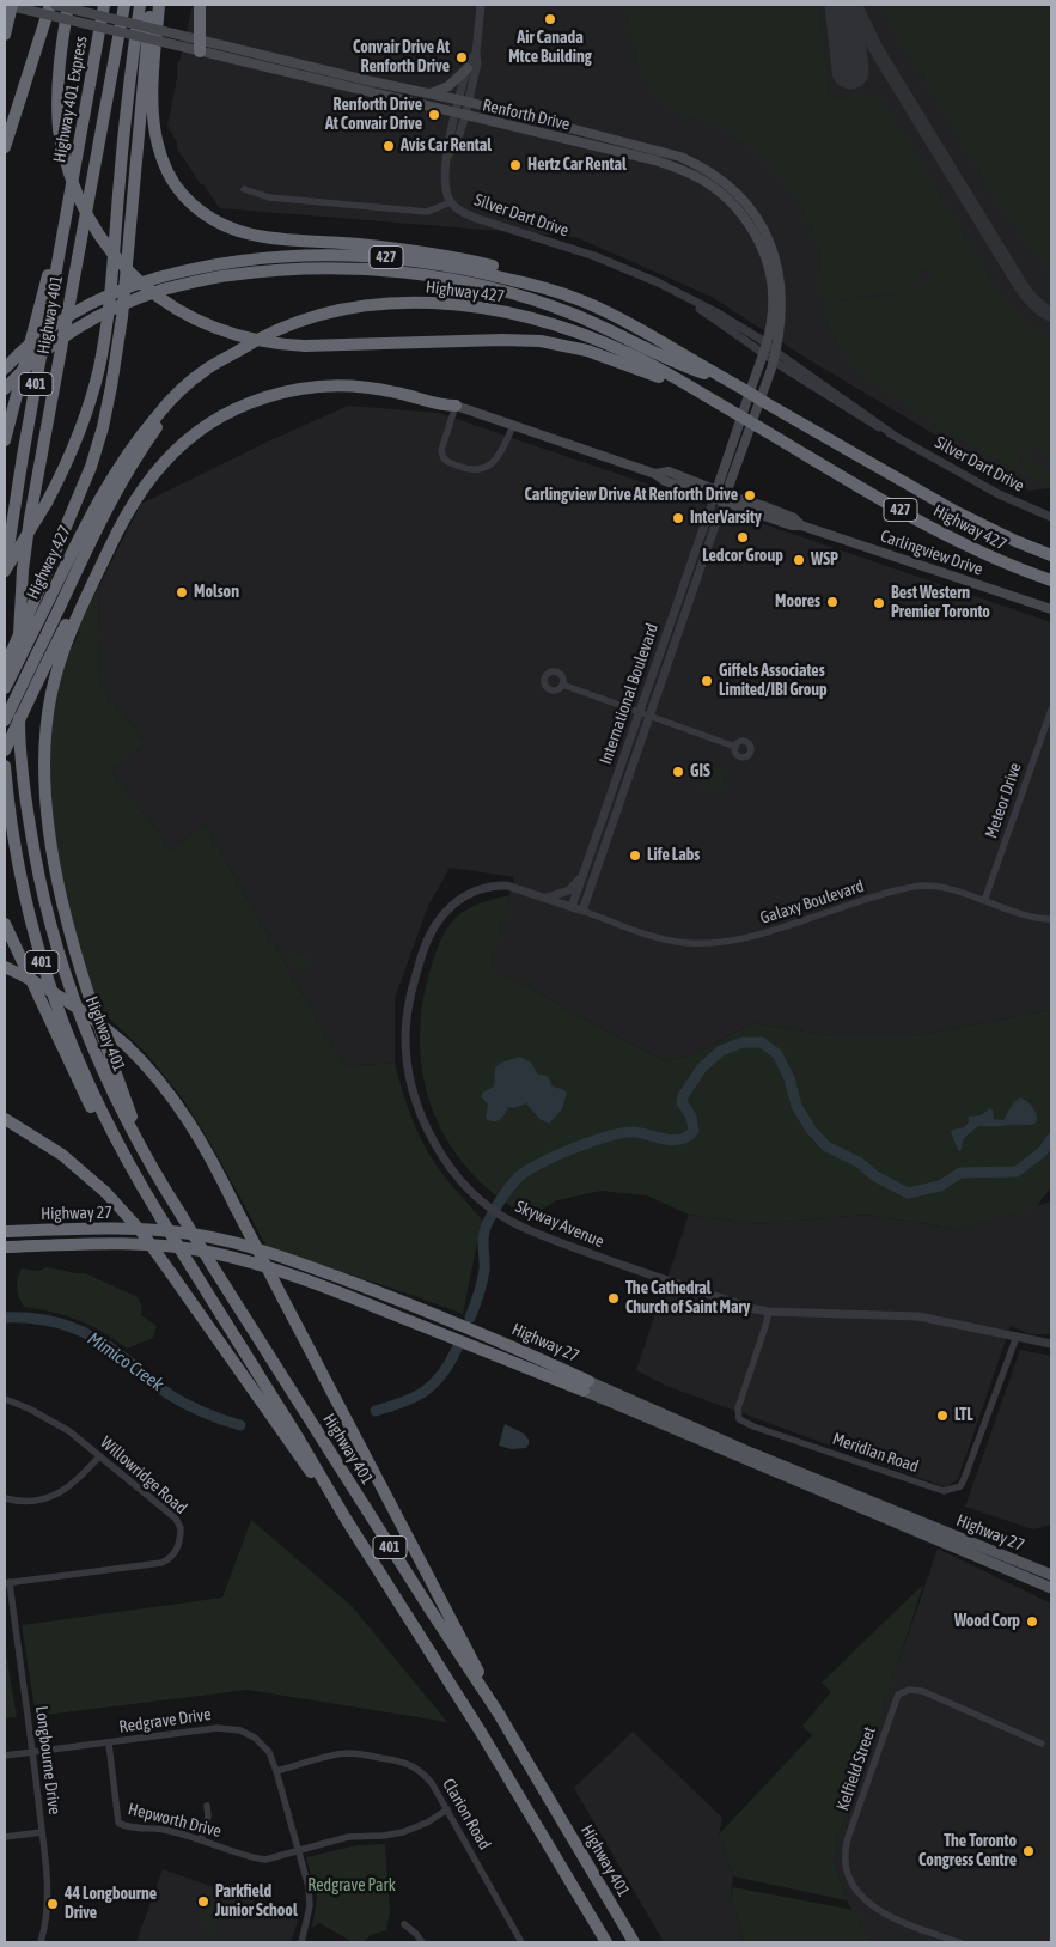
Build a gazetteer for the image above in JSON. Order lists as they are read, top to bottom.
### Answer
{
  "streets": {
    "highway": [
      "Highway 401 Express",
      "427",
      "Highway 427",
      "Highway 401",
      "401",
      "Highway 27"
    ],
    "main road": ["Renforth Drive", "Carlingview Drive"],
    "street": [
      "Silver Dart Drive",
      "International Boulevard",
      "Meteor Drive",
      "Galaxy Boulevard",
      "Skyway Avenue",
      "Meridian Road",
      "Willowridge Road",
      "Redgrave Drive",
      "Longbourne Drive",
      "Kelfield Street",
      "Clarion Road",
      "Hepworth Drive"
    ]
  },
  "crossings": [
    ["Highway 401 Express", "Highway 401"],
    ["Renforth Drive", "Silver Dart Drive"],
    ["Renforth Drive", "Carlingview Drive"],
    ["Renforth Drive", "International Boulevard"],
    ["Carlingview Drive", "International Boulevard"],
    ["International Boulevard", "Galaxy Boulevard"],
    ["International Boulevard", "Skyway Avenue"],
    ["Meteor Drive", "Galaxy Boulevard"],
    ["Galaxy Boulevard", "Skyway Avenue"],
    ["Skyway Avenue", "Meridian Road"],
    ["Willowridge Road", "Longbourne Drive"],
    ["Redgrave Drive", "Longbourne Drive"],
    ["Redgrave Drive", "Clarion Road"],
    ["Redgrave Drive", "Hepworth Drive"],
    ["Clarion Road", "Hepworth Drive"]
  ],
  "water": ["Mimico Creek"],
  "parks": ["Redgrave Park"],
  "places": [
    "Air Canada Mtce Building",
    "Convair Drive At Renforth Drive",
    "Renforth Drive At Convair Drive",
    "Avis Car Rental",
    "Hertz Car Rental",
    "Carlingview Drive At Renforth Drive",
    "InterVarsity",
    "Ledcor Group",
    "WSP",
    "Molson",
    "Moores",
    "Best Western Premier Toronto",
    "Giffels Associates Limited/IBI Group",
    "GIS",
    "Life Labs",
    "The Cathedral Church of Saint Mary",
    "LTL",
    "Wood Corp",
    "The Toronto Congress Centre",
    "Parkfield Junior School",
    "44 Longbourne Drive"
  ]
}
